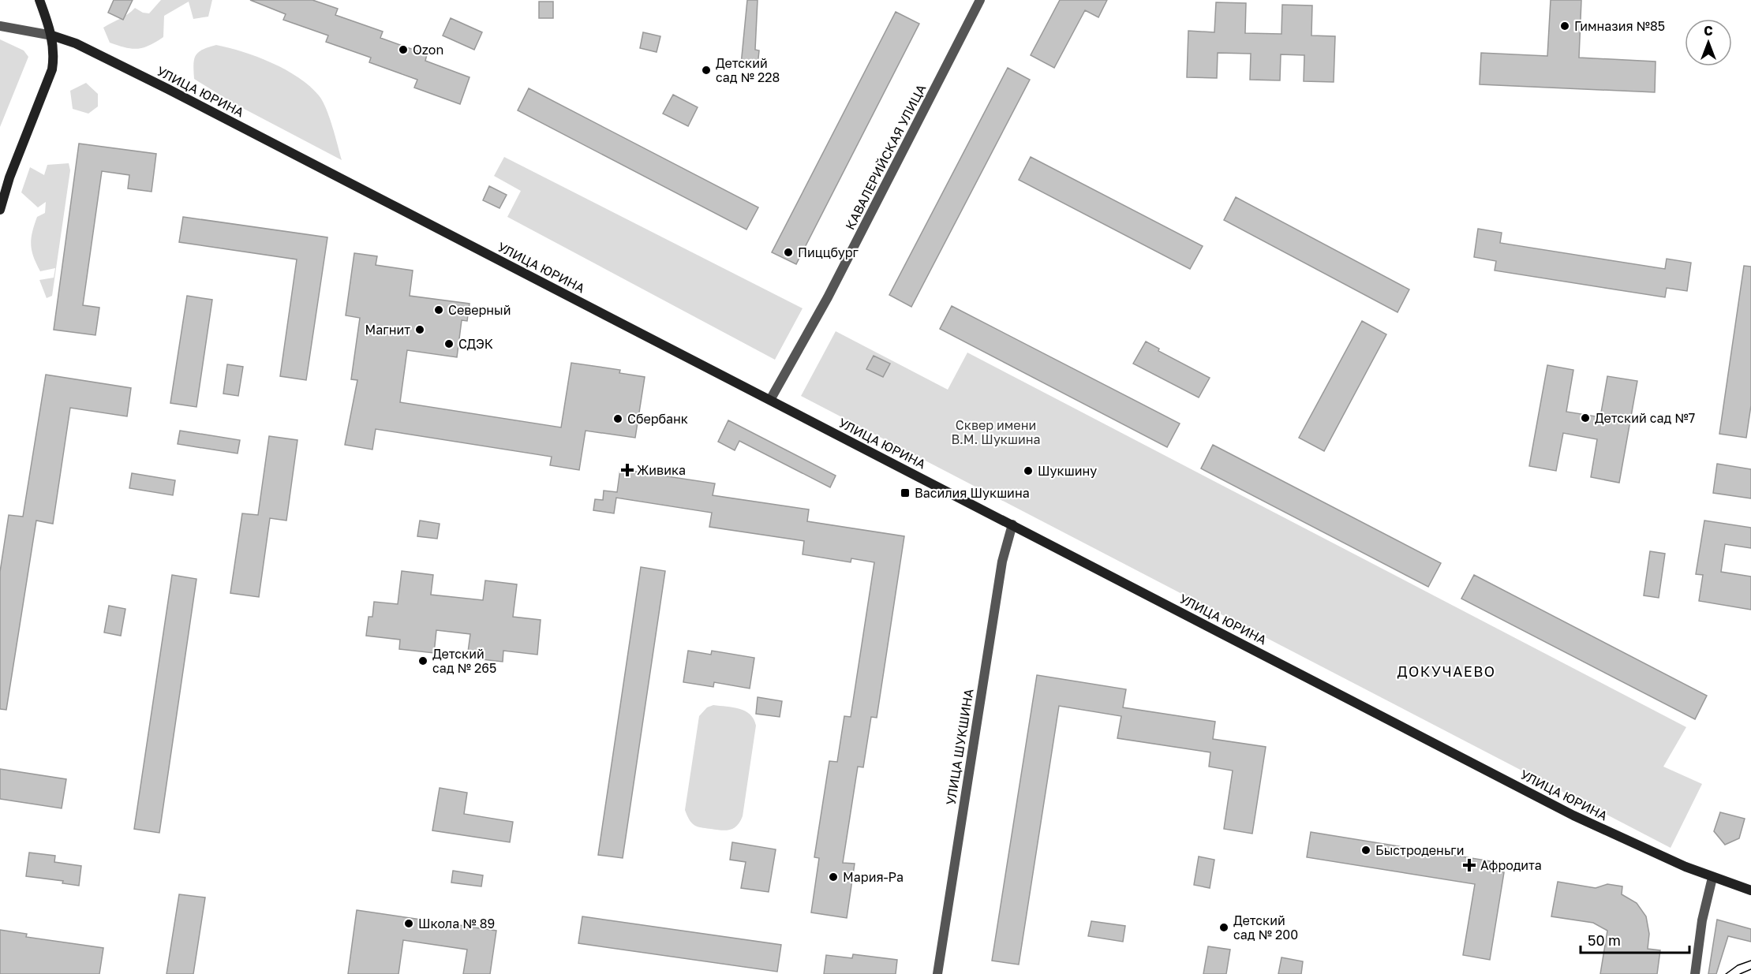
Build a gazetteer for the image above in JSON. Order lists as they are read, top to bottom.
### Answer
{
  "streets": {
    "street": ["УЛИЦА ЮРИНА", "КАВАЛЕРИЙСКАЯ УЛИЦА", "УЛИЦА ШУКШИНА"]
  },
  "crossings": [
    ["УЛИЦА ЮРИНА", "КАВАЛЕРИЙСКАЯ УЛИЦА"],
    ["УЛИЦА ЮРИНА", "УЛИЦА ШУКШИНА"]
  ],
  "districts": ["ДОКУЧАЕВО"],
  "parks": ["Сквер имени В.М. Шукшина"],
  "places": {
    "other": [
      "Гимназия №85",
      "Ozon",
      "Детский сад № 228",
      "Пиццбург",
      "Северный",
      "Магнит",
      "СДЭК",
      "Детский сад №7",
      "Сбербанк",
      "Шукшину",
      "Детский сад № 265",
      "Быстроденьги",
      "Мария-Ра",
      "Школа № 89",
      "Детский сад № 200"
    ],
    "health": ["Живика", "Афродита"],
    "transit": ["Василия Шукшина"]
  },
  "scale_bar": "50 m",
  "north": "top"
}
